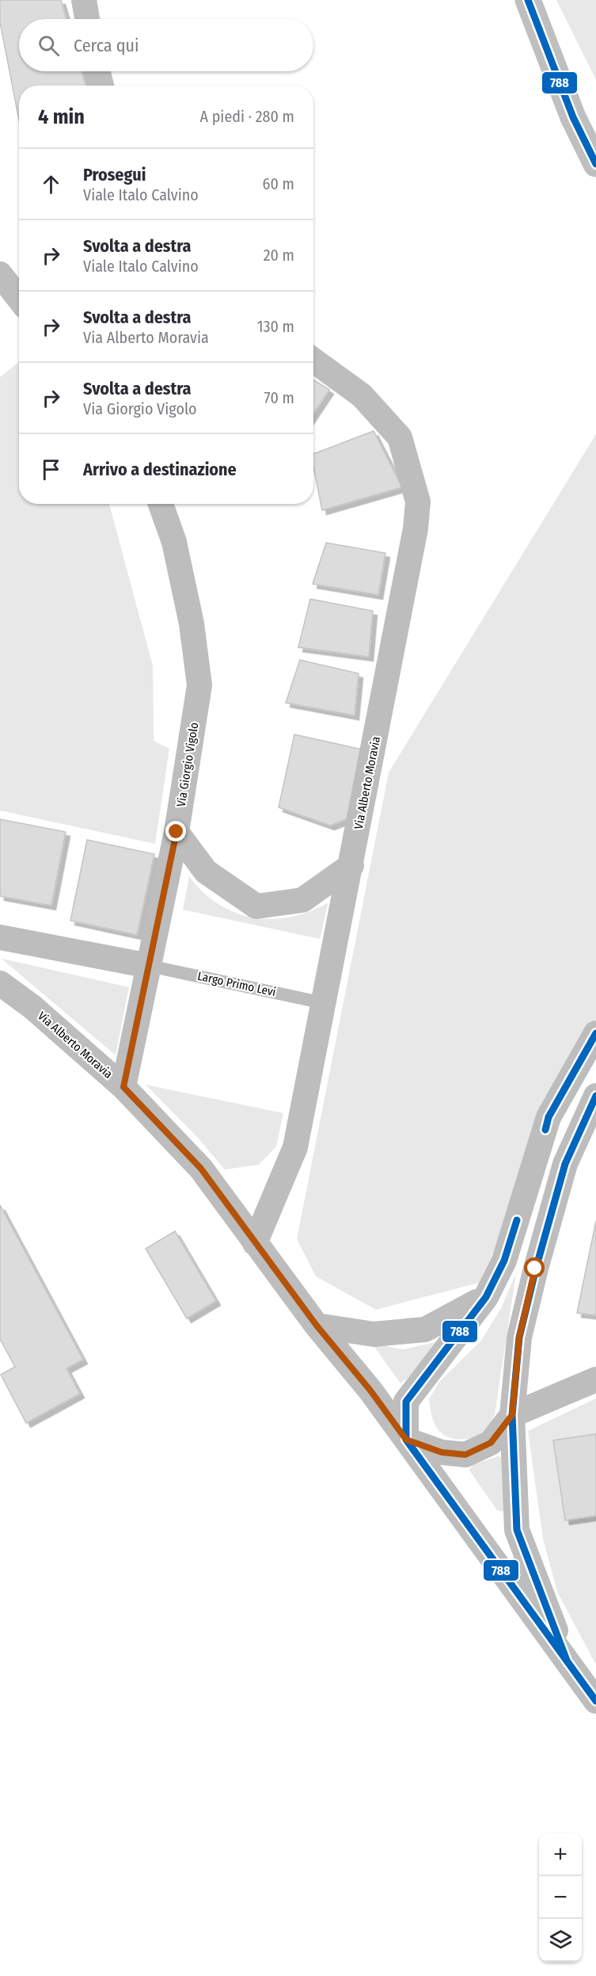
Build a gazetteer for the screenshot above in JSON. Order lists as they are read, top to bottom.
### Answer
{
  "streets": {
    "street": ["Via Giorgio Vigolo", "Via Alberto Moravia"],
    "lane": ["Largo Primo Levi"]
  },
  "crossings": [
    ["Via Giorgio Vigolo", "Via Alberto Moravia"],
    ["Via Giorgio Vigolo", "Largo Primo Levi"],
    ["Via Alberto Moravia", "Largo Primo Levi"]
  ],
  "lines": ["transit line 788"],
  "page": {
    "search": "Cerca qui",
    "heading": ["4 min", "A piedi · 280 m"],
    "list": [
      ["Prosegui", "Viale Italo Calvino", "60 m"],
      ["Svolta a destra", "Viale Italo Calvino", "20 m"],
      ["Svolta a destra", "Via Alberto Moravia", "130 m"],
      ["Svolta a destra", "Via Giorgio Vigolo", "70 m"],
      "Arrivo a destinazione"
    ],
    "map_buttons": ["+", "−"]
  }
}
